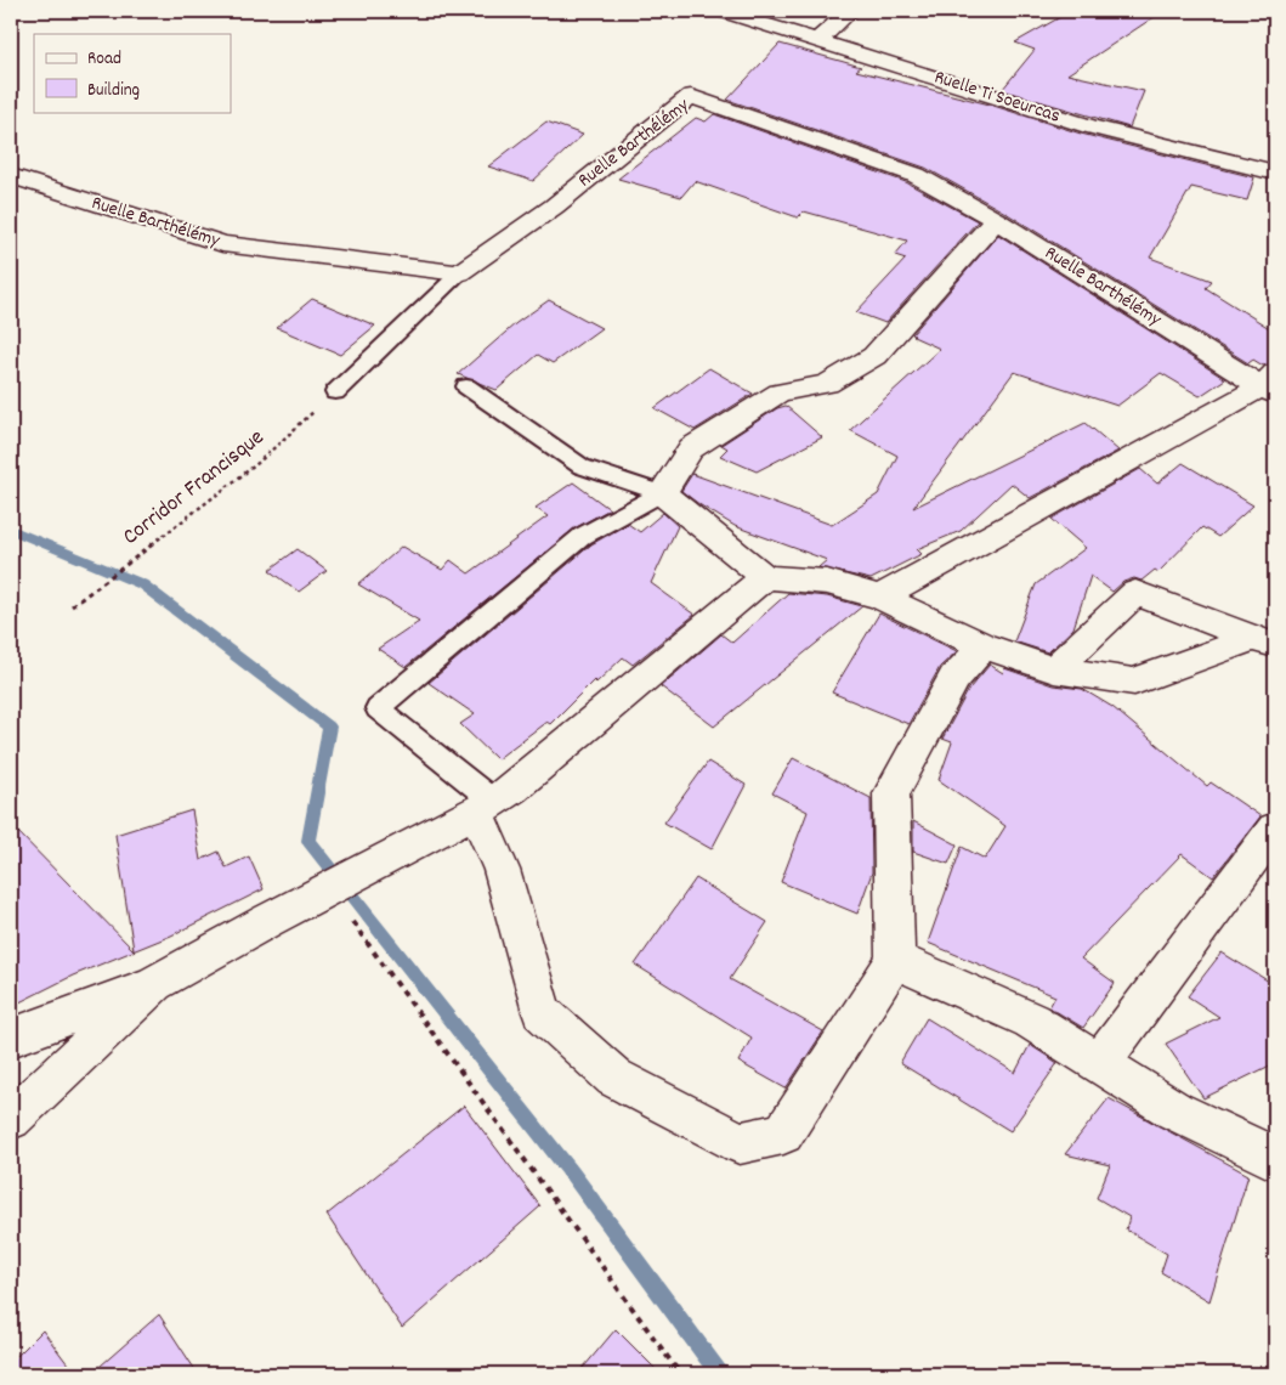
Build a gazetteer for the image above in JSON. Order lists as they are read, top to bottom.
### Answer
{
  "streets": {
    "street": ["Ruelle Ti Soeurcas", "Ruelle Barthélémy"],
    "path": ["Corridor Francisque"]
  },
  "legend": ["Road", "Building"]
}
